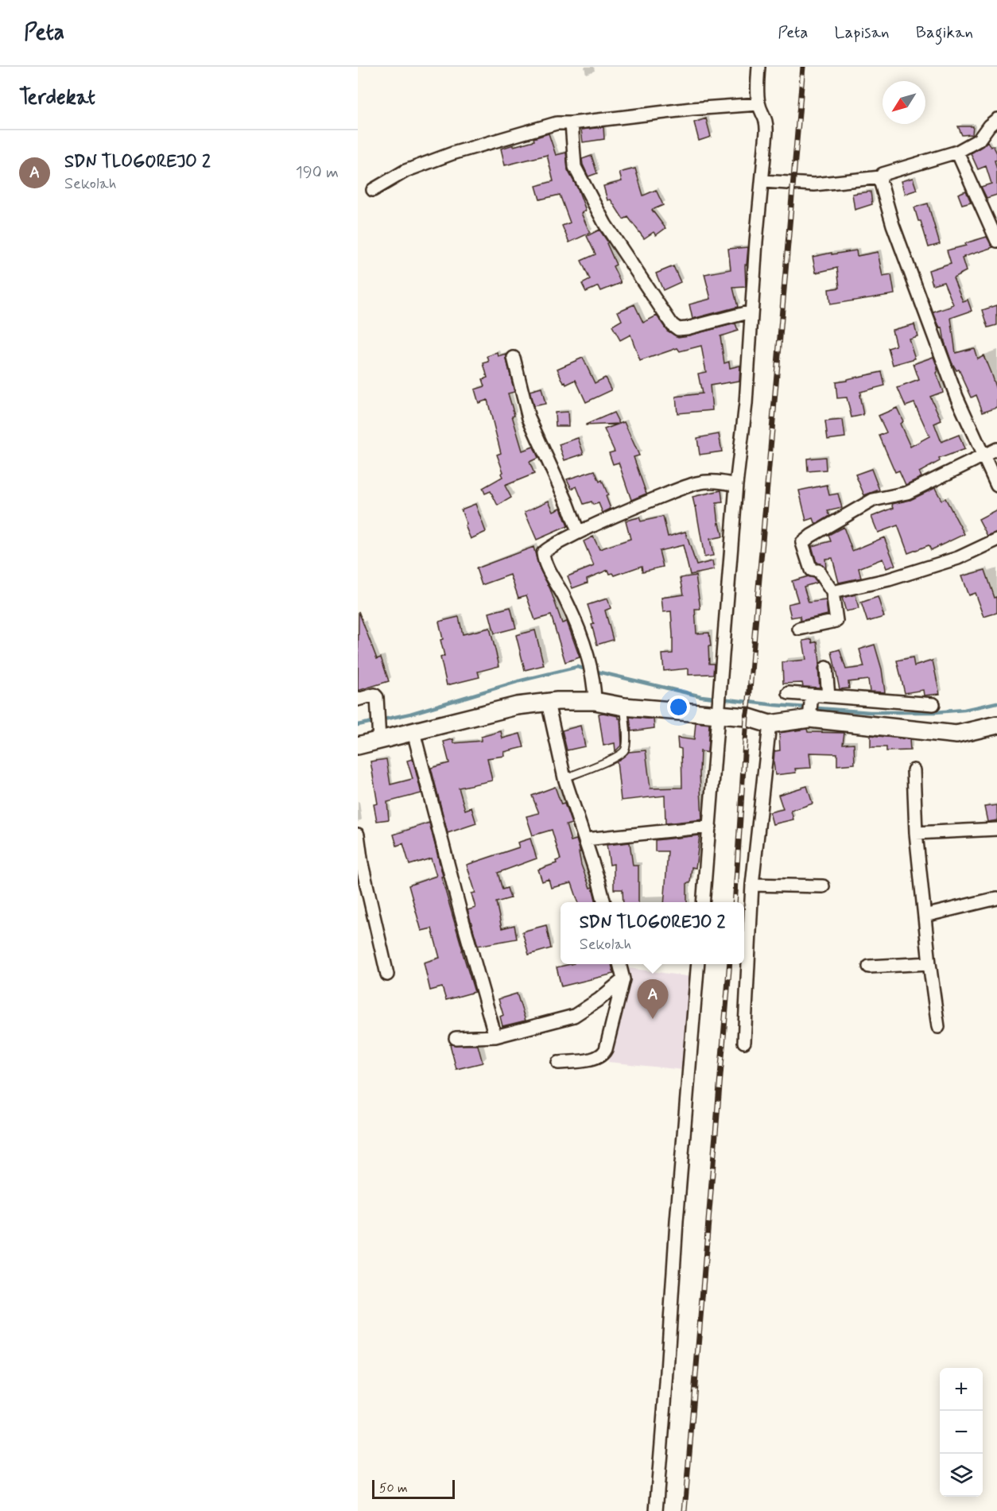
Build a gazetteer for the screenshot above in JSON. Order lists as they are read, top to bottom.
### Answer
{
  "scale_bar": "50 m",
  "north": "bottom left",
  "page": {
    "header": "Peta",
    "nav": ["Peta", "Lapisan", "Bagikan"],
    "heading": "Terdekat",
    "list": [
      {
        "mark": "A",
        "name": "SDN TLOGOREJO 2",
        "note": "Sekolah",
        "value": "190 m"
      }
    ],
    "popup": ["SDN TLOGOREJO 2", "Sekolah"],
    "pins": "A",
    "map_buttons": ["+", "−"],
    "scale": "50 m"
  }
}
